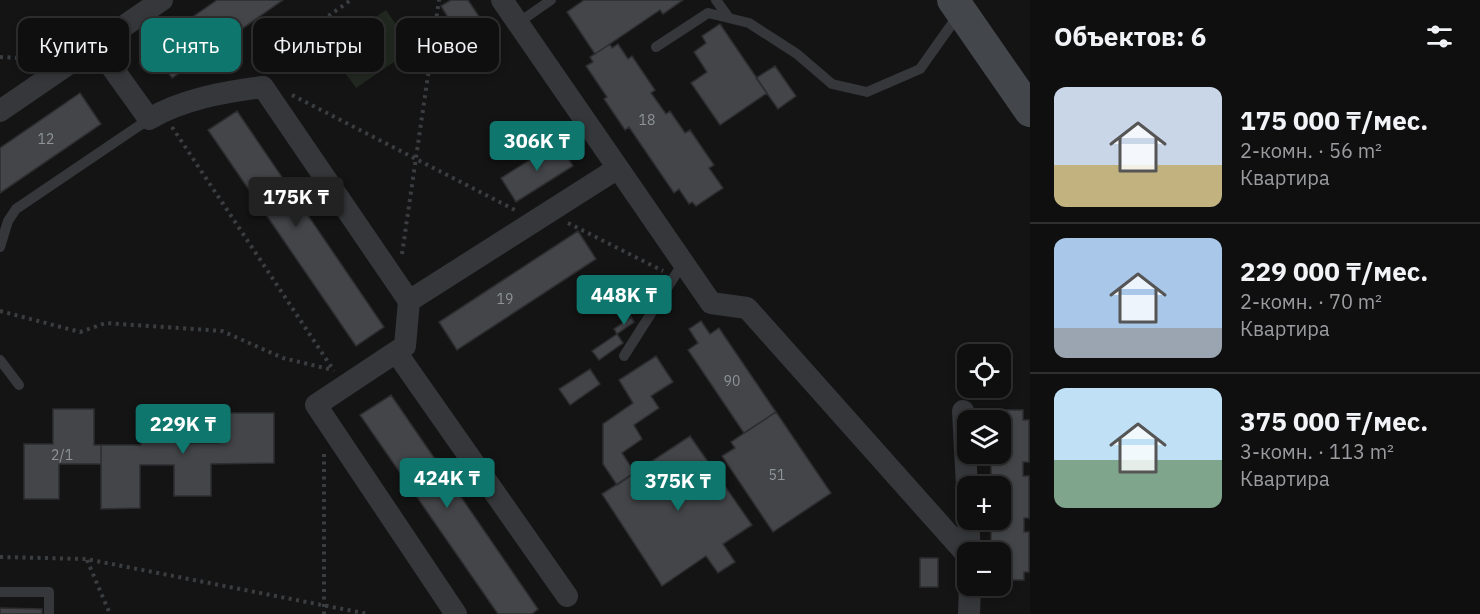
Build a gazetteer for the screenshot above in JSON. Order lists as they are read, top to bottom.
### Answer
{
  "house_numbers": [
    "18",
    "12",
    "19",
    "90",
    "2/1",
    "51"
  ],
  "page": {
    "heading": "Объектов: 6",
    "chip": [
      "Купить",
      "Снять",
      "Фильтры",
      "Новое"
    ],
    "list": [
      {
        "name": "175 000 ₸/мес.",
        "note": "2-комн. · 56 m² · Квартира"
      },
      {
        "name": "229 000 ₸/мес.",
        "note": "2-комн. · 70 m² · Квартира"
      },
      {
        "name": "375 000 ₸/мес.",
        "note": "3-комн. · 113 m² · Квартира"
      }
    ],
    "price": [
      "306K ₸",
      "175K ₸",
      "448K ₸",
      "229K ₸",
      "424K ₸",
      "375K ₸"
    ],
    "map_buttons": ["+", "−"]
  }
}
